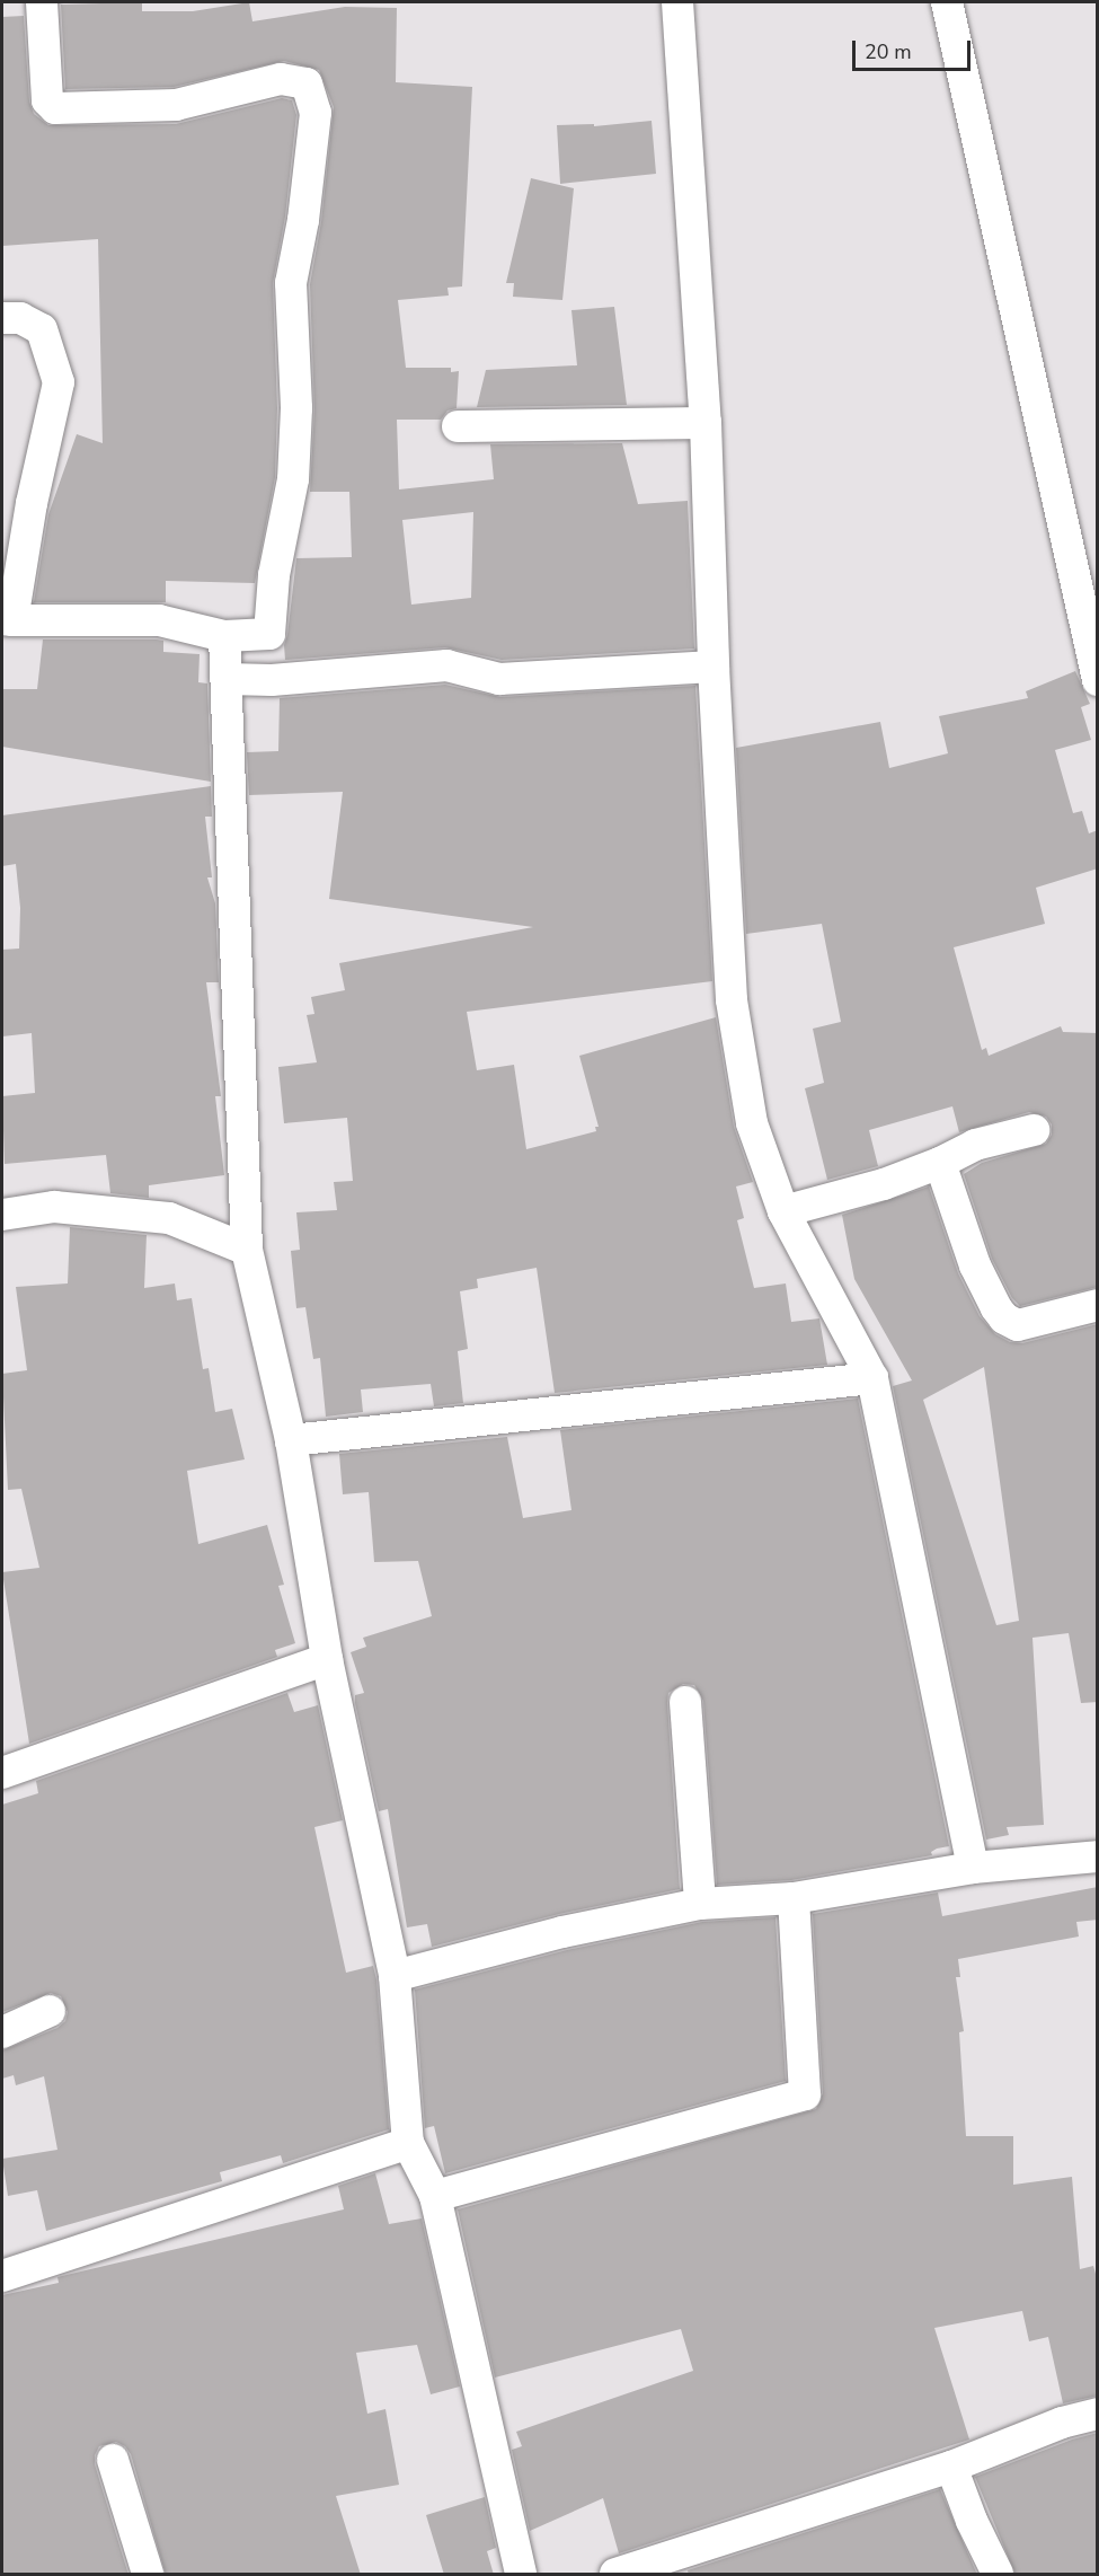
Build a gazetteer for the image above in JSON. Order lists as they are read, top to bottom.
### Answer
{
  "scale_bar": "20 m"
}
